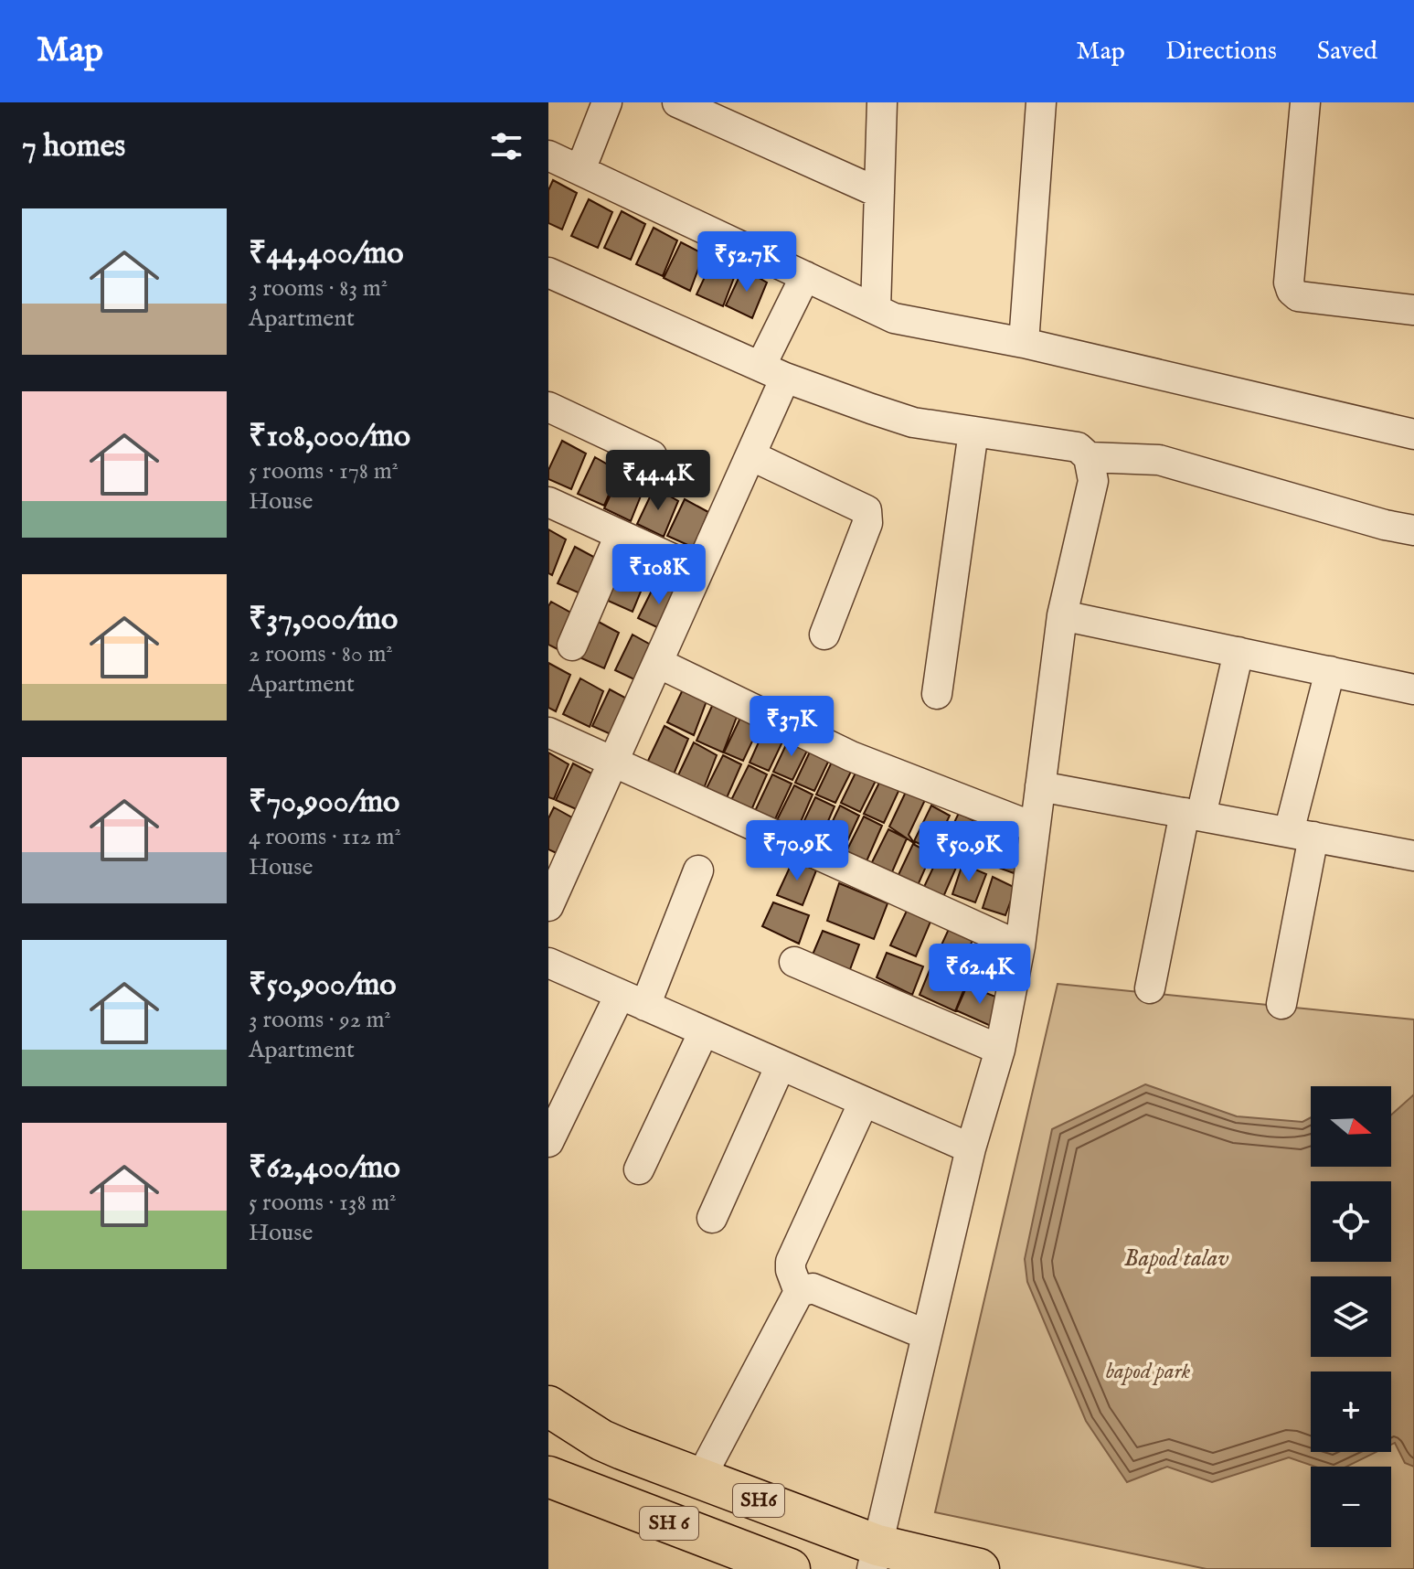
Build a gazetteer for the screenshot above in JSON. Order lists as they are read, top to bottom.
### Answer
{
  "streets": {
    "main road": ["SH6", "SH 6"]
  },
  "water": ["Bapod talav"],
  "parks": ["bapod park"],
  "north": "right",
  "page": {
    "header": "Map",
    "nav": ["Map", "Directions", "Saved"],
    "heading": "7 homes",
    "list": [
      {
        "name": "₹44,400/mo",
        "note": "3 rooms · 83 m² · Apartment"
      },
      {
        "name": "₹108,000/mo",
        "note": "5 rooms · 178 m² · House"
      },
      {
        "name": "₹37,000/mo",
        "note": "2 rooms · 80 m² · Apartment"
      },
      {
        "name": "₹70,900/mo",
        "note": "4 rooms · 112 m² · House"
      },
      {
        "name": "₹50,900/mo",
        "note": "3 rooms · 92 m² · Apartment"
      },
      {
        "name": "₹62,400/mo",
        "note": "5 rooms · 138 m² · House"
      }
    ],
    "price": [
      "₹52.7K",
      "₹44.4K",
      "₹108K",
      "₹37K",
      "₹70.9K",
      "₹50.9K",
      "₹62.4K"
    ],
    "map_buttons": ["+", "−"]
  }
}
